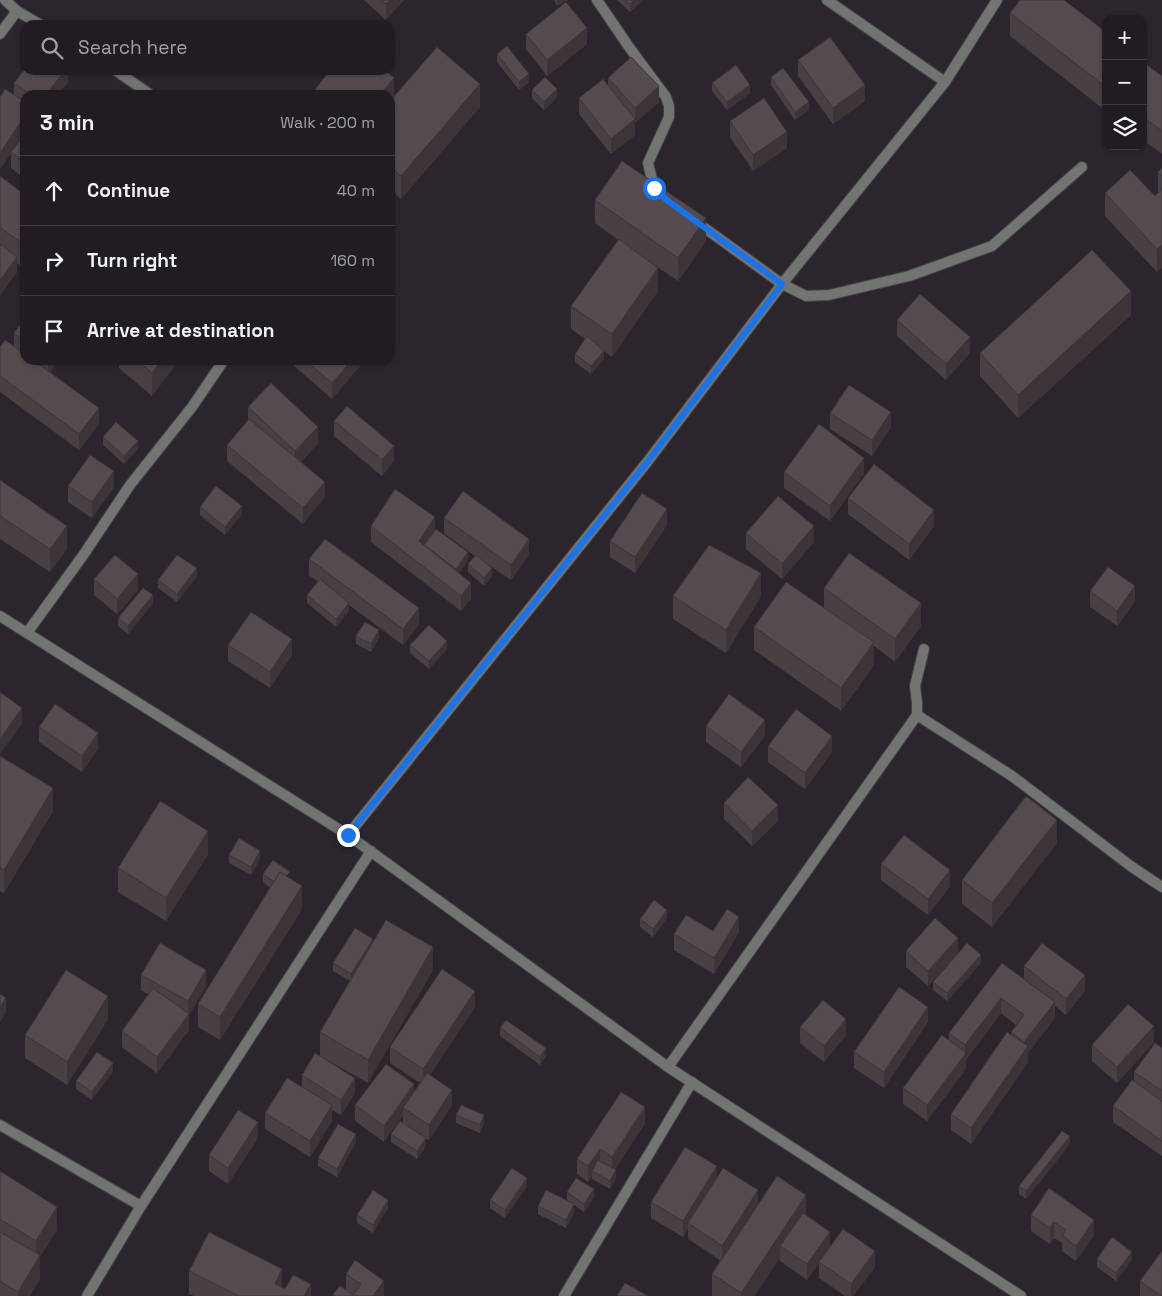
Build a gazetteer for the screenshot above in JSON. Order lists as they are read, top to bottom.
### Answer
{
  "page": {
    "map_buttons": ["+", "−"],
    "search": "Search here",
    "heading": ["3 min", "Walk · 200 m"],
    "list": [
      ["Continue", "40 m"],
      ["Turn right", "160 m"],
      "Arrive at destination"
    ]
  }
}
